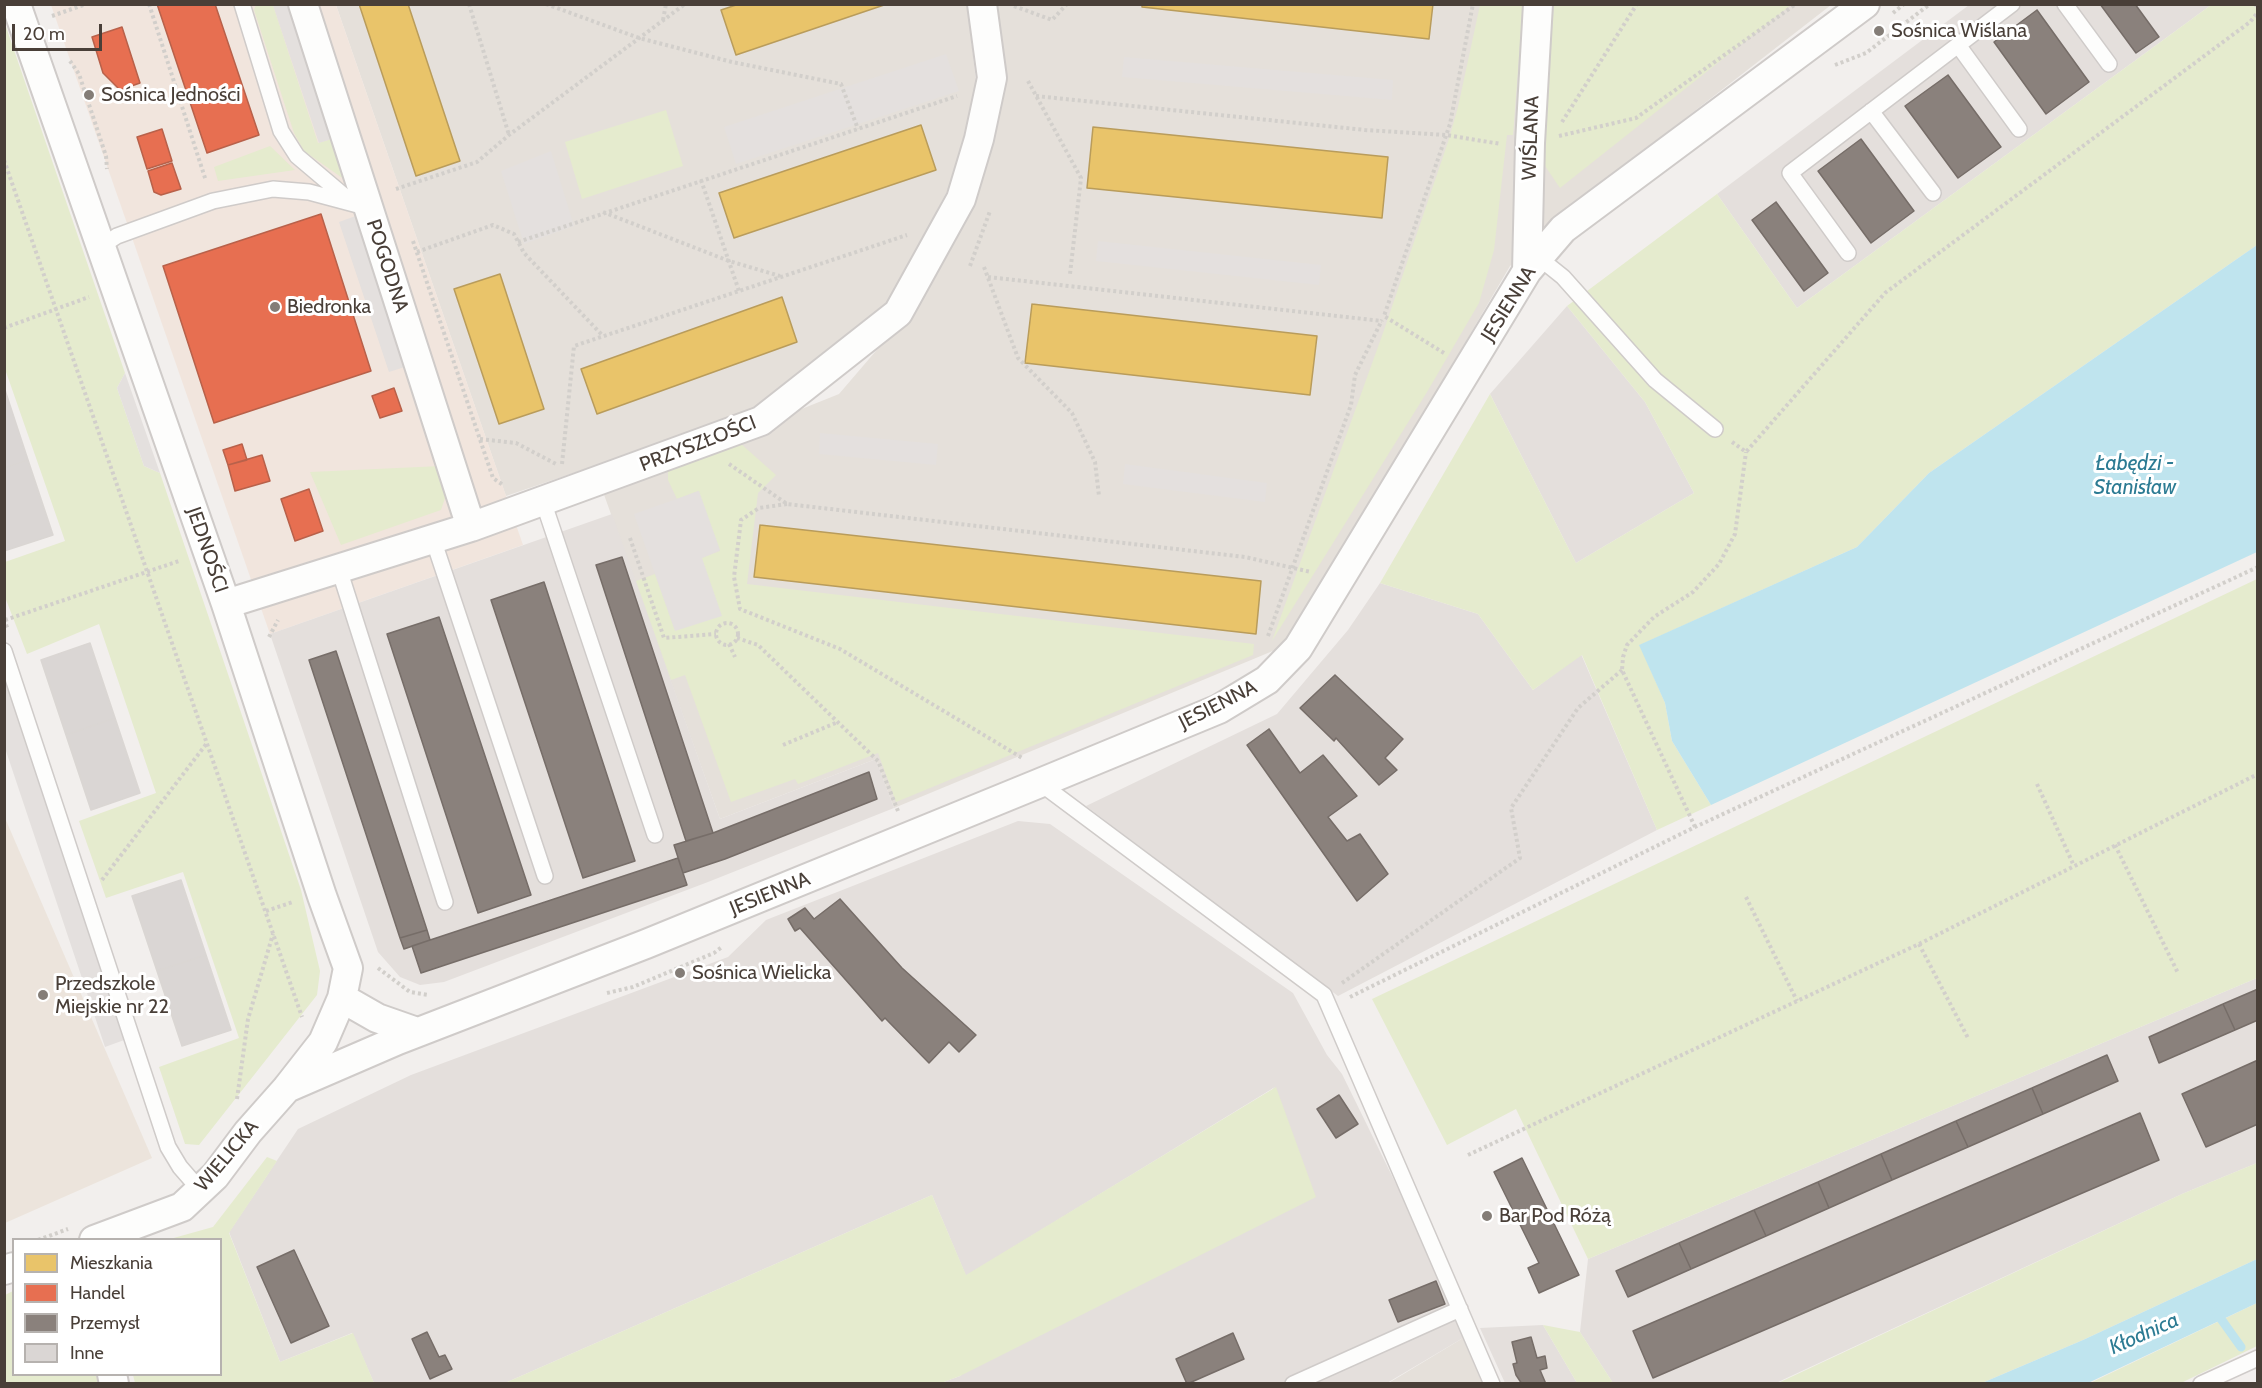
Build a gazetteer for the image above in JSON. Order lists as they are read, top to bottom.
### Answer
{
  "streets": {
    "street": [
      "WIŚLANA",
      "POGODNA",
      "JESIENNA",
      "PRZYSZŁOŚCI",
      "JEDNOŚCI",
      "WIELICKA"
    ]
  },
  "crossings": [
    ["WIŚLANA", "JESIENNA"],
    ["POGODNA", "PRZYSZŁOŚCI"],
    ["JESIENNA", "JEDNOŚCI"],
    ["JESIENNA", "WIELICKA"],
    ["PRZYSZŁOŚCI", "JEDNOŚCI"],
    ["JEDNOŚCI", "WIELICKA"]
  ],
  "water": ["Łabędzi - Stanisław", "Kłodnica"],
  "places": [
    "Sośnica Wiślana",
    "Sośnica Jedności",
    "Biedronka",
    "Sośnica Wielicka",
    "Przedszkole Miejskie nr 22",
    "Bar Pod Różą"
  ],
  "legend": [
    "Mieszkania",
    "Handel",
    "Przemysł",
    "Inne"
  ],
  "scale_bar": "20 m"
}
